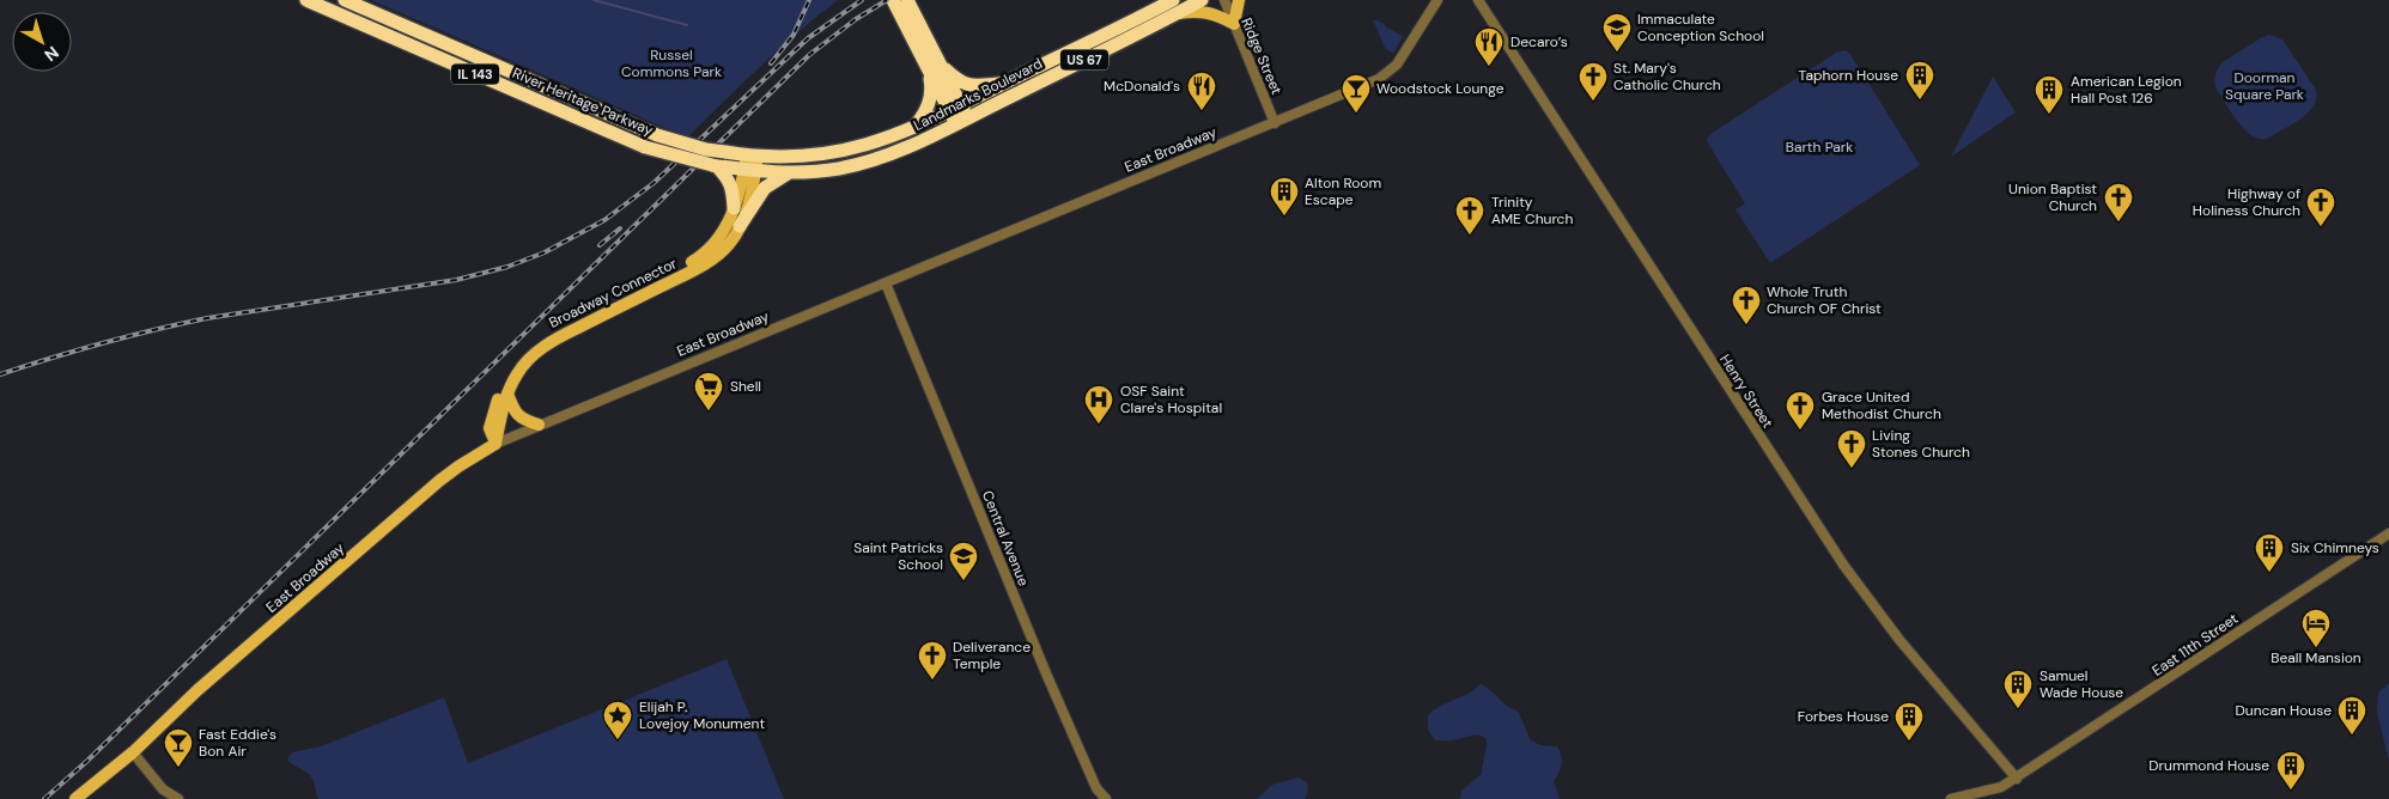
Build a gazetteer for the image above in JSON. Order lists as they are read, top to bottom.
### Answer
{
  "streets": {
    "highway": [
      "US 67",
      "IL 143",
      "Landmarks Boulevard",
      "River Heritage Parkway"
    ],
    "main road": ["East Broadway", "Broadway Connector"],
    "street": [
      "Ridge Street",
      "Henry Street",
      "Central Avenue",
      "East 11th Street"
    ]
  },
  "crossings": [
    ["Ridge Street", "East Broadway"],
    ["US 67", "Landmarks Boulevard"],
    ["Landmarks Boulevard", "River Heritage Parkway"],
    ["Landmarks Boulevard", "Broadway Connector"],
    ["River Heritage Parkway", "Broadway Connector"],
    ["East Broadway", "Broadway Connector"],
    ["East Broadway", "Central Avenue"],
    ["Henry Street", "East 11th Street"]
  ],
  "parks": ["Russel Commons Park", "Doorman Square Park", "Barth Park"],
  "places": {
    "school or university": ["Immaculate Conception School", "Saint Patricks School"],
    "restaurant": ["Decaro’s", "McDonald's"],
    "building": [
      "Taphorn House",
      "American Legion Hall Post 126",
      "Alton Room Escape",
      "Six Chimneys",
      "Samuel Wade House",
      "Duncan House",
      "Forbes House",
      "Drummond House"
    ],
    "church": [
      "St. Mary's Catholic Church",
      "Union Baptist Church",
      "Highway of Holiness Church",
      "Trinity AME Church",
      "Whole Truth Church OF Christ",
      "Grace United Methodist Church",
      "Living Stones Church",
      "Deliverance Temple"
    ],
    "bar": ["Woodstock Lounge", "Fast Eddie's Bon Air"],
    "supermarket": ["Shell"],
    "hospital": ["OSF Saint Clare's Hospital"],
    "hotel": ["Beall Mansion"],
    "place": ["Elijah P. Lovejoy Monument"]
  },
  "north": "bottom right"
}
